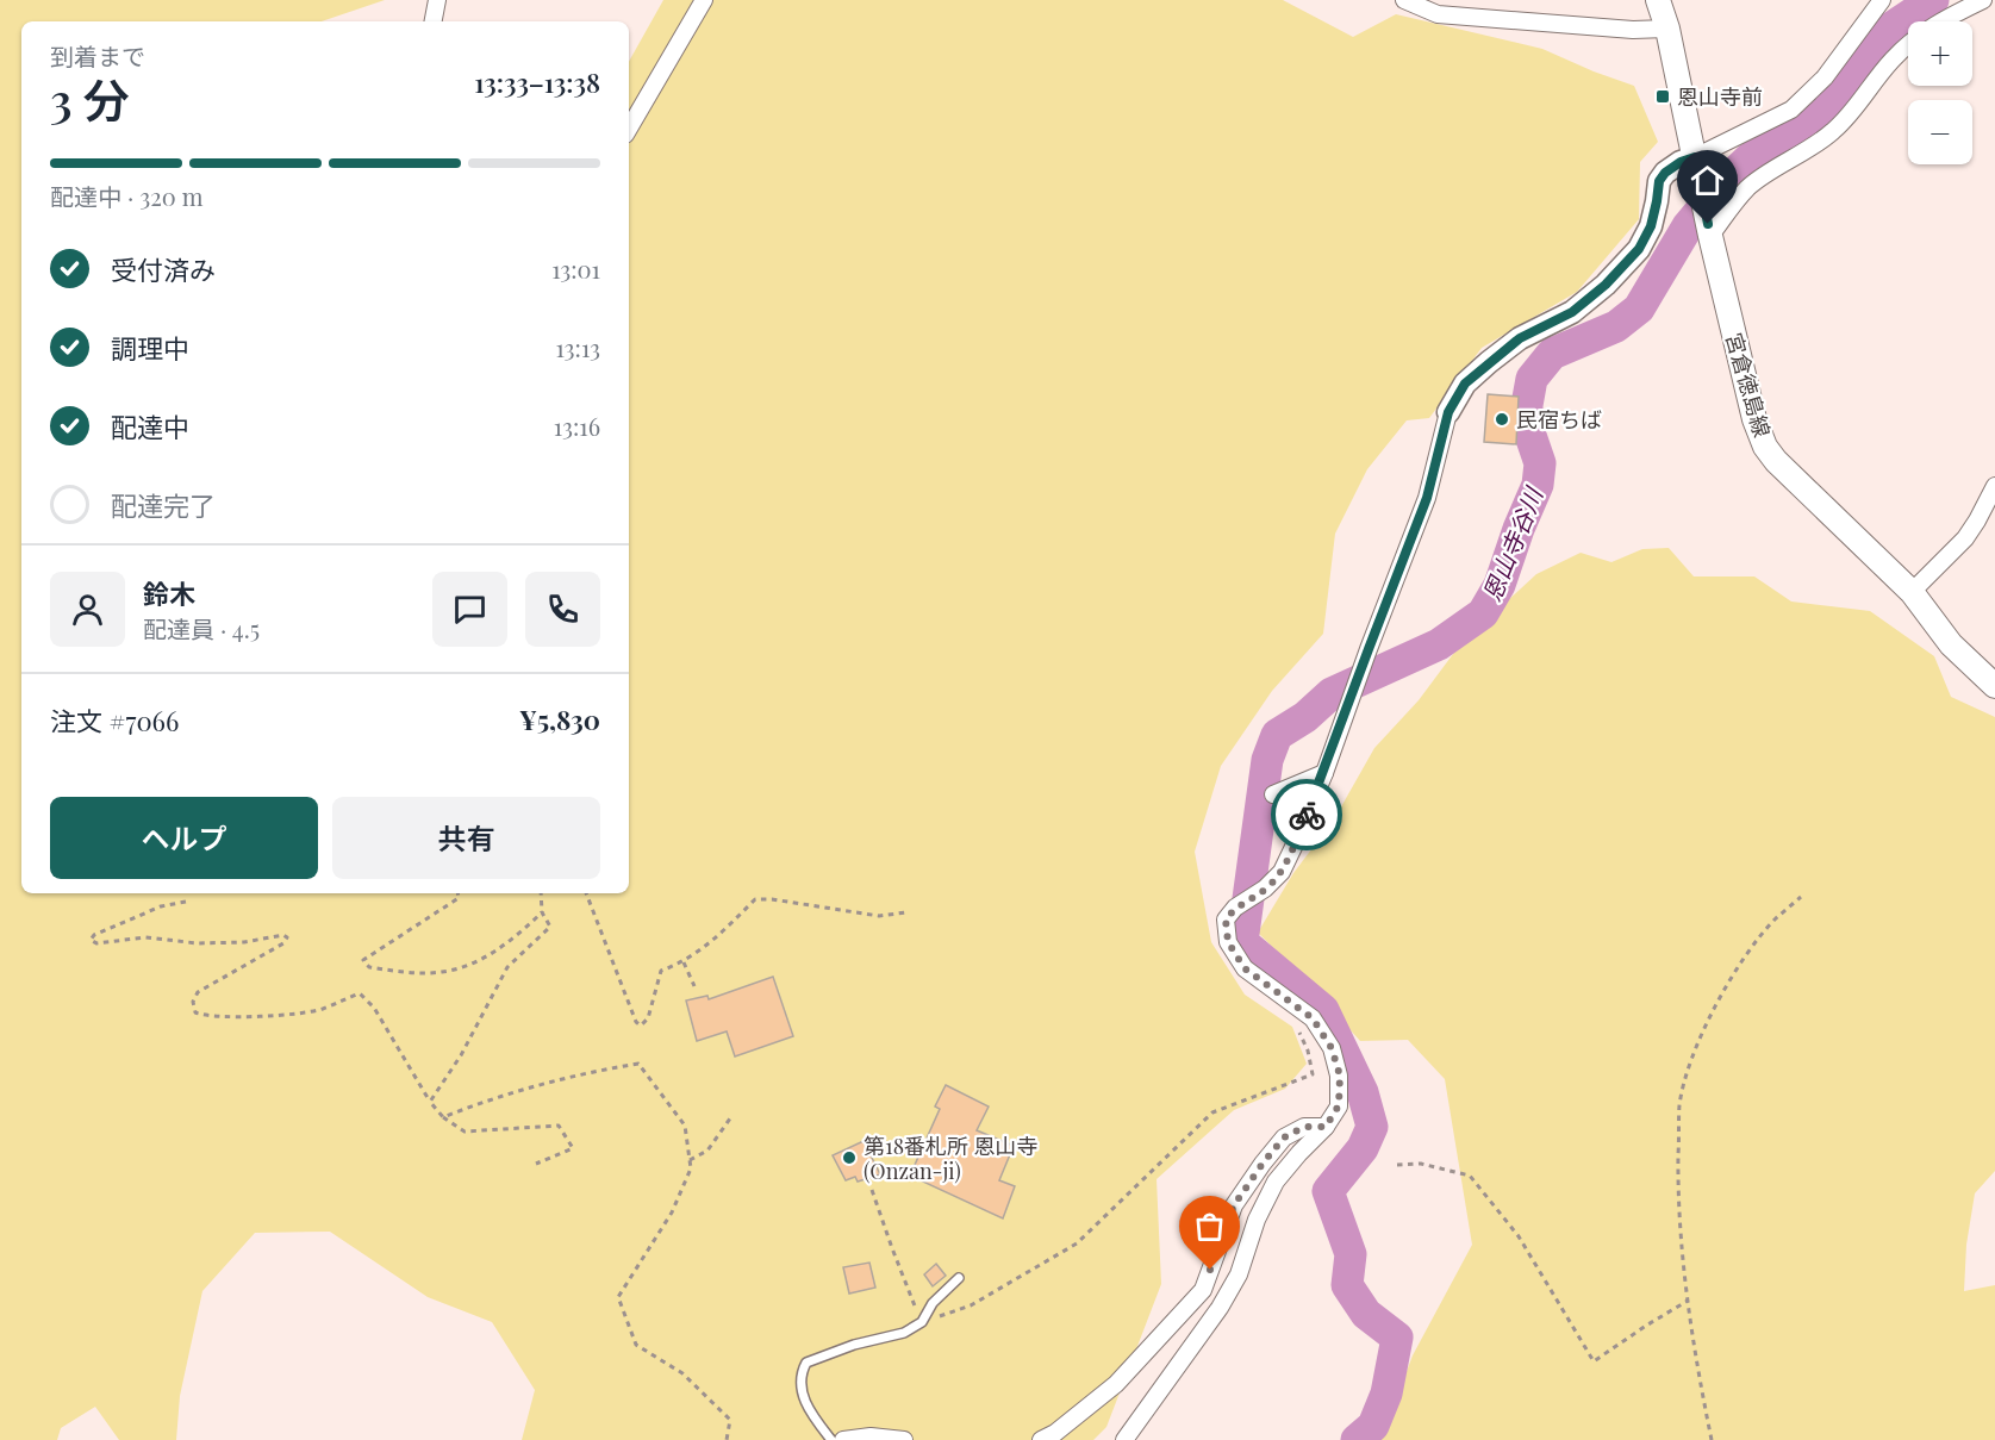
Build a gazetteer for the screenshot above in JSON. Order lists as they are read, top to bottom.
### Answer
{
  "streets": {
    "main road": ["宮倉徳島線"]
  },
  "water": ["恩山寺谷川"],
  "places": {
    "transit": ["恩山寺前"],
    "other": ["民宿ちば", "第18番札所 恩山寺 (Onzan-ji)"]
  },
  "page": {
    "map_buttons": ["+", "−"],
    "heading": ["3 分", "到着まで", "13:33–13:38"],
    "panel": [
      "鈴木",
      "配達員 · 4.5",
      "注文 #7066",
      "¥5,830"
    ],
    "bar": "配達中 · 320 m",
    "list": [
      ["受付済み", "13:01"],
      ["調理中", "13:13"],
      ["配達中", "13:16"],
      "配達完了"
    ],
    "buttons": ["ヘルプ", "共有"]
  }
}
